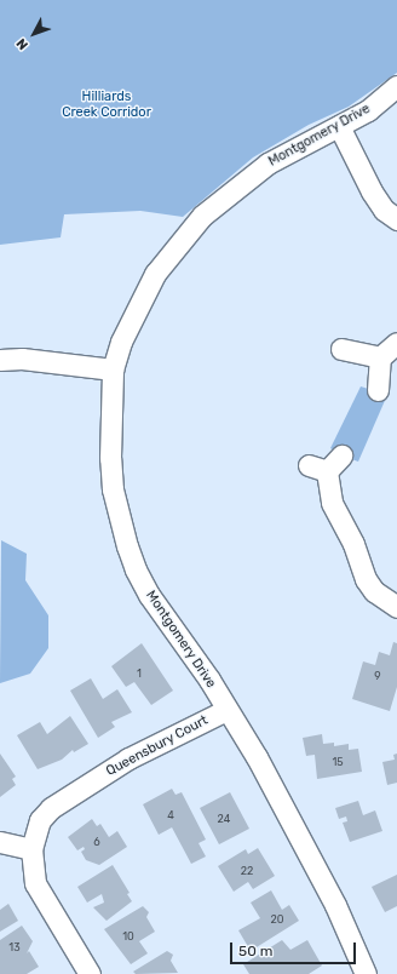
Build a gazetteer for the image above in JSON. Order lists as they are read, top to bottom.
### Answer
{
  "streets": {
    "street": ["Montgomery Drive", "Queensbury Court"]
  },
  "crossings": [
    ["Montgomery Drive", "Queensbury Court"]
  ],
  "parks": ["Hilliards Creek Corridor"],
  "house_numbers": [
    "1",
    "9",
    "15",
    "4",
    "24",
    "6",
    "22",
    "20",
    "10",
    "13"
  ],
  "scale_bar": "50 m",
  "north": "bottom left"
}
